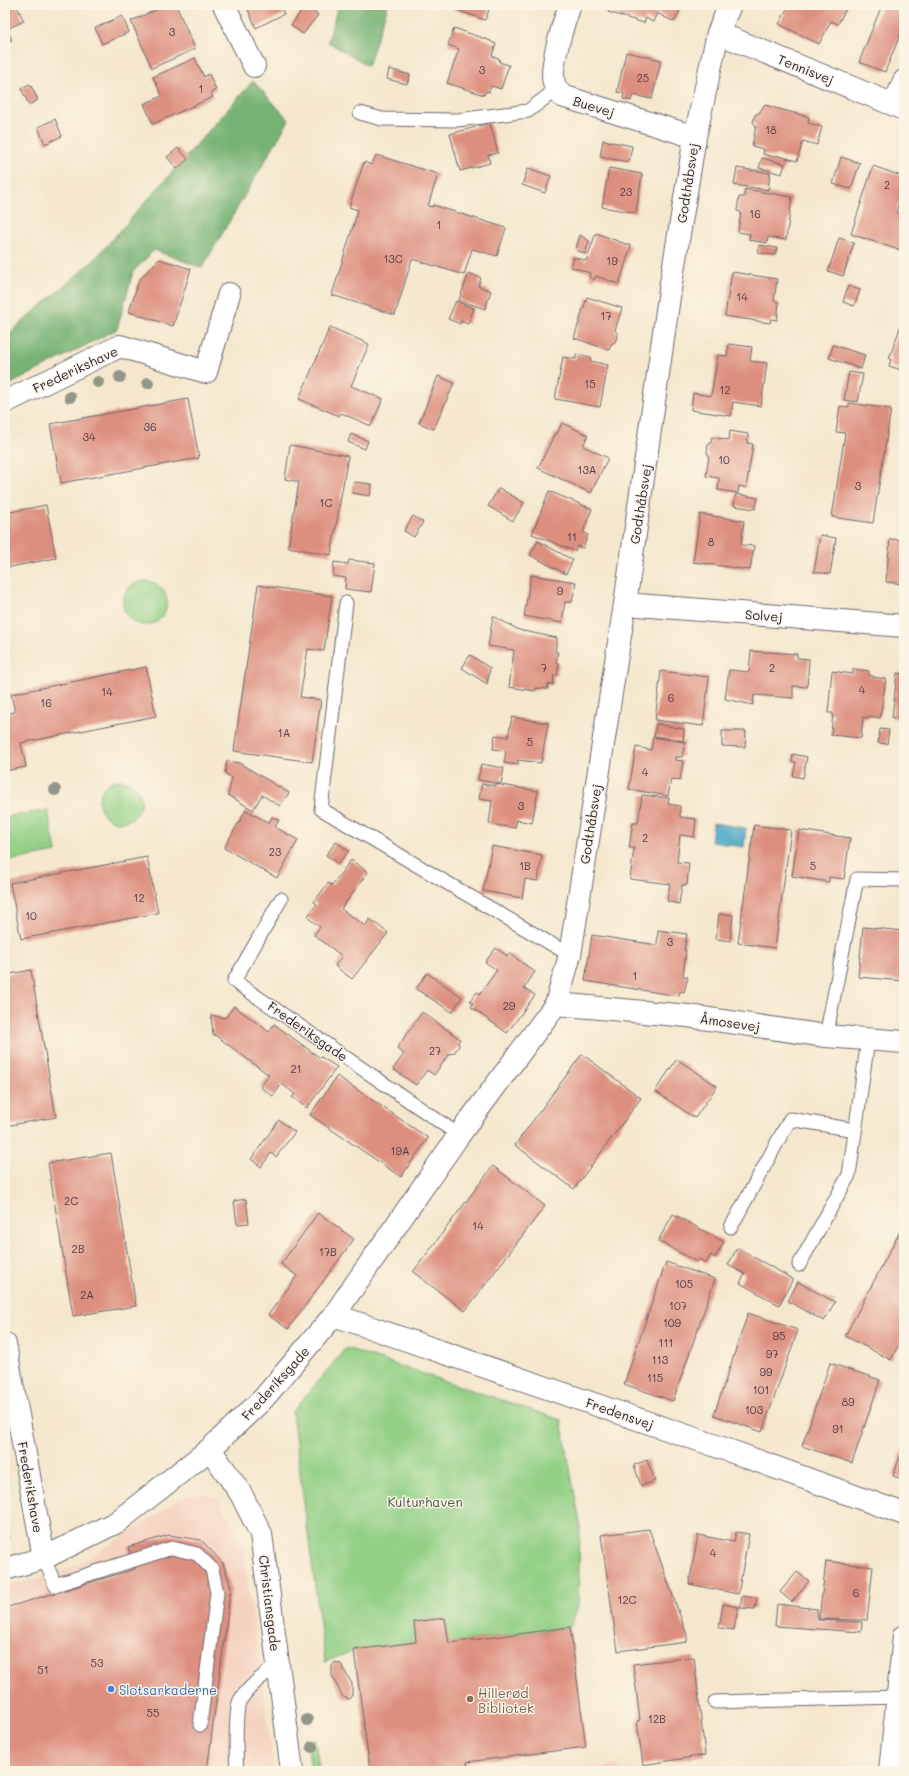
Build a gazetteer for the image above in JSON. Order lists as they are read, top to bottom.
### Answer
{
  "streets": {
    "street": [
      "Tennisvej",
      "Buevej",
      "Godthåbsvej",
      "Frederikshave",
      "Solvej",
      "Åmosevej",
      "Frederiksgade",
      "Fredensvej",
      "Christiansgade"
    ]
  },
  "crossings": [
    ["Tennisvej", "Godthåbsvej"],
    ["Buevej", "Godthåbsvej"],
    ["Godthåbsvej", "Solvej"],
    ["Godthåbsvej", "Åmosevej"],
    ["Godthåbsvej", "Frederiksgade"],
    ["Frederikshave", "Frederiksgade"],
    ["Åmosevej", "Frederiksgade"],
    ["Frederiksgade", "Fredensvej"],
    ["Frederiksgade", "Christiansgade"]
  ],
  "parks": ["Kulturhaven"],
  "places": ["Slotsarkaderne", "Hillerød Bibliotek"],
  "house_numbers": [
    "3",
    "3",
    "25",
    "1",
    "18",
    "2",
    "23",
    "16",
    "1",
    "13C",
    "19",
    "14",
    "17",
    "15",
    "12",
    "36",
    "34",
    "10",
    "13A",
    "3",
    "1C",
    "11",
    "8",
    "9",
    "7",
    "2",
    "4",
    "14",
    "6",
    "16",
    "1A",
    "5",
    "4",
    "3",
    "2",
    "23",
    "1B",
    "5",
    "12",
    "10",
    "3",
    "1",
    "29",
    "27",
    "21",
    "19A",
    "2C",
    "14",
    "2B",
    "17B",
    "105",
    "2A",
    "107",
    "109",
    "95",
    "111",
    "97",
    "113",
    "99",
    "115",
    "101",
    "89",
    "103",
    "91",
    "4",
    "6",
    "12C",
    "53",
    "51",
    "55",
    "12B"
  ]
}
